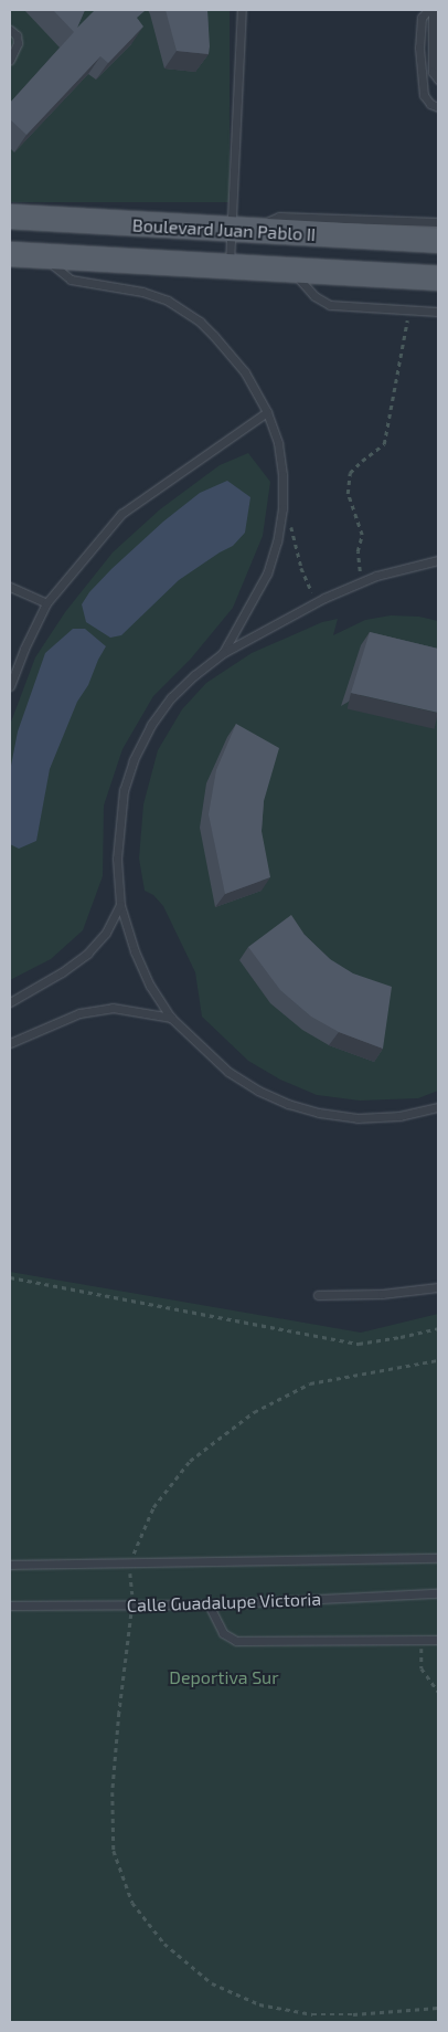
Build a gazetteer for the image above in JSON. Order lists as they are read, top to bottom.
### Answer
{
  "streets": {
    "main road": ["Boulevard Juan Pablo II"],
    "lane": ["Calle Guadalupe Victoria"]
  },
  "parks": ["Deportiva Sur"]
}
